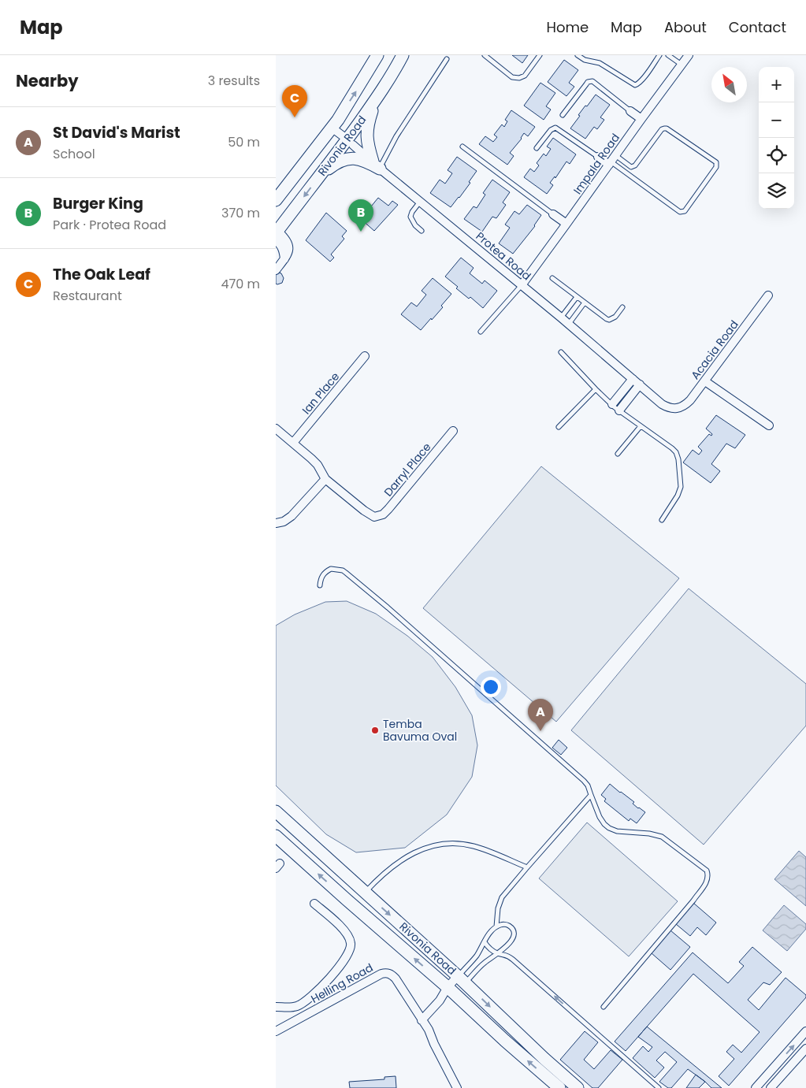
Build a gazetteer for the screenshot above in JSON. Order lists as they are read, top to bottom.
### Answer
{
  "streets": {
    "main road": ["Rivonia Road"],
    "street": [
      "Impala Road",
      "Protea Road",
      "Acacia Road",
      "Ian Place",
      "Darryl Place",
      "Helling Road"
    ]
  },
  "crossings": [
    ["Rivonia Road", "Protea Road"],
    ["Impala Road", "Protea Road"],
    ["Protea Road", "Acacia Road"]
  ],
  "places": ["Temba Bavuma Oval"],
  "north": "top left",
  "page": {
    "header": "Map",
    "nav": [
      "Home",
      "Map",
      "About",
      "Contact"
    ],
    "heading": ["Nearby", "3 results"],
    "map_buttons": ["+", "−"],
    "pins": ["C", "B", "A"],
    "list": [
      {
        "mark": "A",
        "name": "St David's Marist",
        "note": "School",
        "value": "50 m"
      },
      {
        "mark": "B",
        "name": "Burger King",
        "note": "Park · Protea Road",
        "value": "370 m"
      },
      {
        "mark": "C",
        "name": "The Oak Leaf",
        "note": "Restaurant",
        "value": "470 m"
      }
    ]
  }
}
